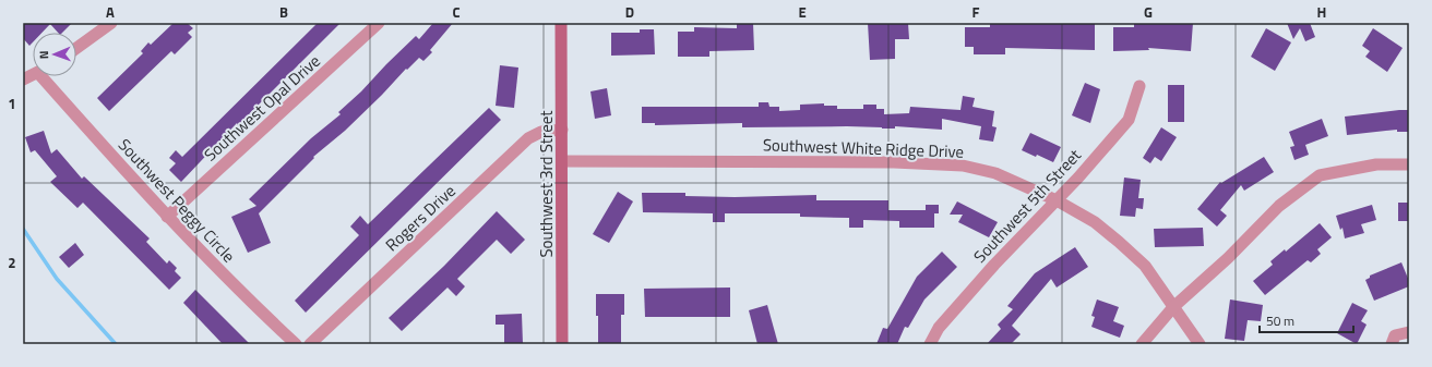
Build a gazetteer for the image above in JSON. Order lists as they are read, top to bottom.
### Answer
{
  "streets": {
    "main road": ["Southwest 3rd Street"],
    "street": [
      "Southwest Opal Drive",
      "Southwest White Ridge Drive",
      "Southwest Peggy Circle",
      "Southwest 5th Street",
      "Rogers Drive"
    ]
  },
  "crossings": [
    ["Southwest Opal Drive", "Southwest Peggy Circle"],
    ["Southwest White Ridge Drive", "Southwest 3rd Street"],
    ["Southwest White Ridge Drive", "Southwest 5th Street"],
    ["Southwest 3rd Street", "Rogers Drive"]
  ],
  "scale_bar": "50 m",
  "north": "left",
  "grid": {
    "columns": [
      "A",
      "B",
      "C",
      "D",
      "E",
      "F",
      "G",
      "H"
    ],
    "rows": ["1", "2"]
  }
}
